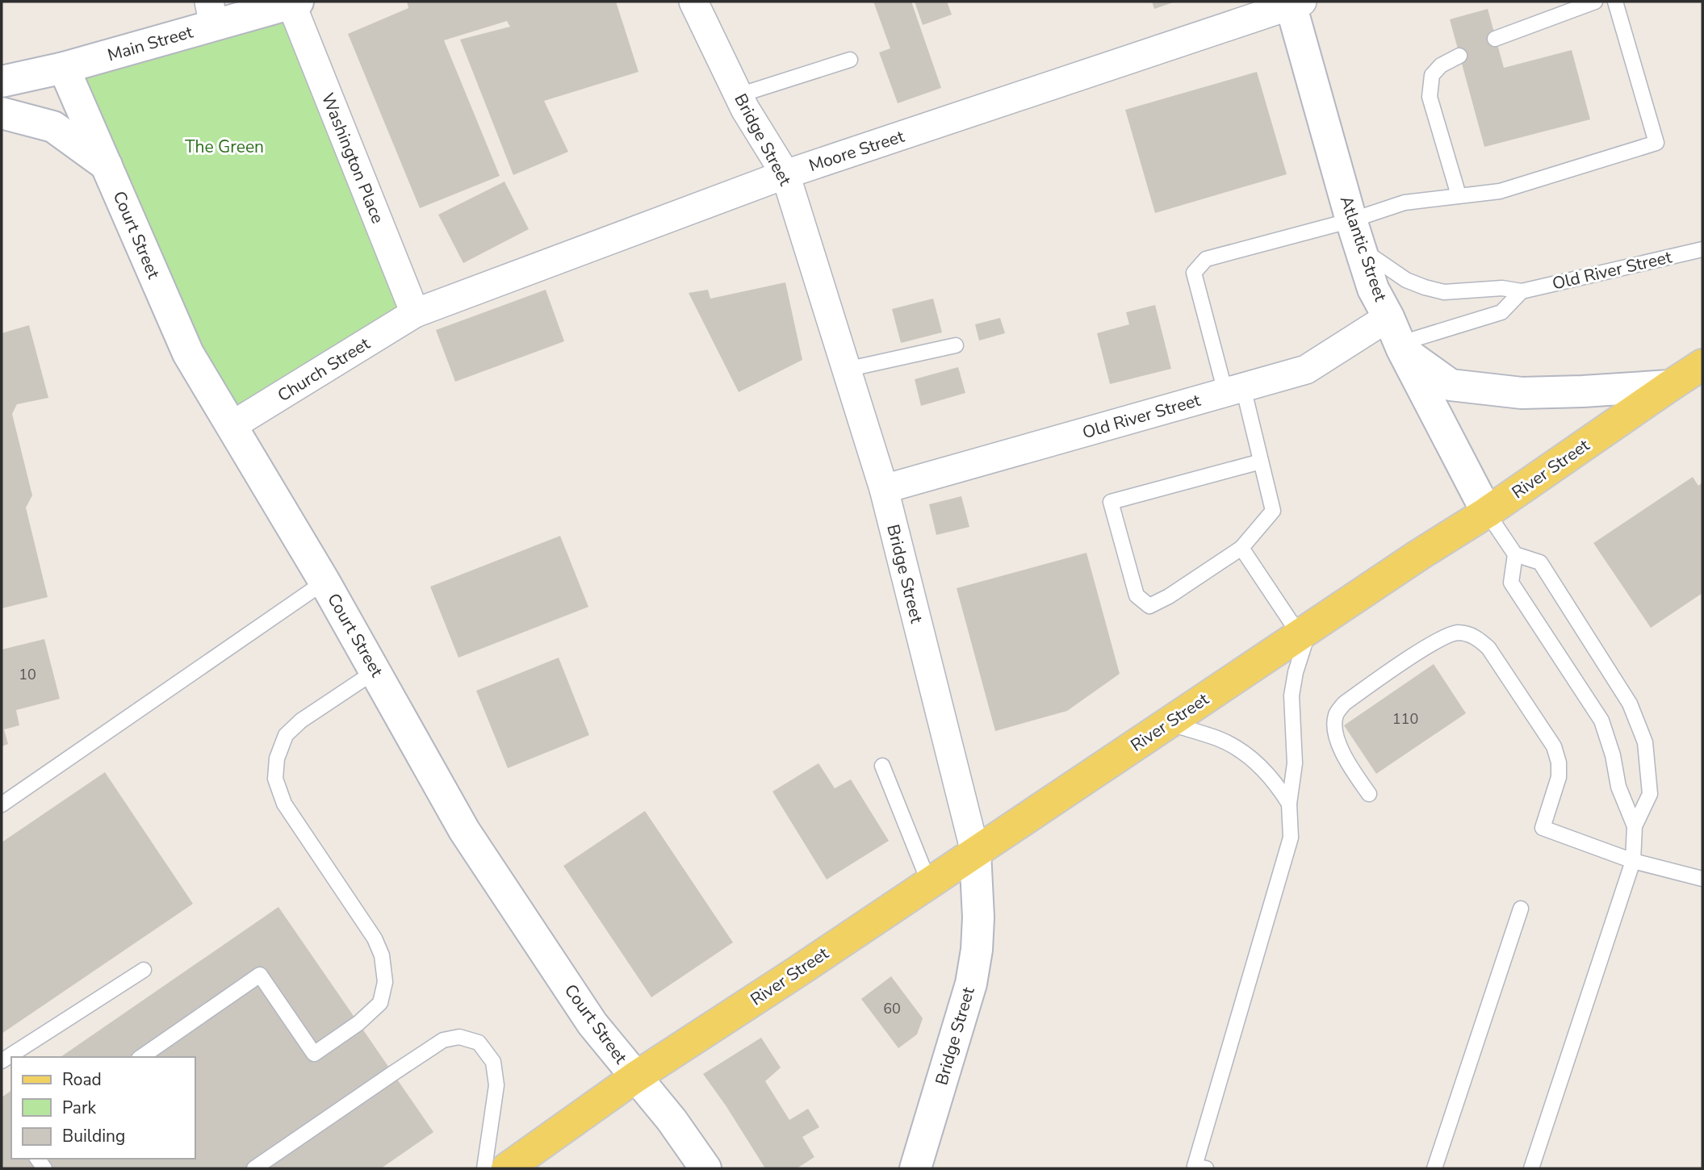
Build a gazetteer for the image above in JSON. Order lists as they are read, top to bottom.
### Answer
{
  "streets": {
    "main road": [
      "Main Street",
      "Bridge Street",
      "Court Street",
      "Atlantic Street",
      "River Street"
    ],
    "street": [
      "Moore Street",
      "Washington Place",
      "Old River Street",
      "Church Street"
    ]
  },
  "crossings": [
    ["Main Street", "Washington Place"],
    ["Main Street", "Court Street"],
    ["Bridge Street", "Moore Street"],
    ["Bridge Street", "Old River Street"],
    ["Bridge Street", "River Street"],
    ["Moore Street", "Washington Place"],
    ["Moore Street", "Atlantic Street"],
    ["Moore Street", "Church Street"],
    ["Washington Place", "Church Street"],
    ["Court Street", "Church Street"],
    ["Court Street", "River Street"],
    ["Atlantic Street", "Old River Street"],
    ["Atlantic Street", "River Street"]
  ],
  "parks": ["The Green"],
  "house_numbers": ["10", "110", "60"],
  "legend": ["Road", "Park", "Building"]
}
